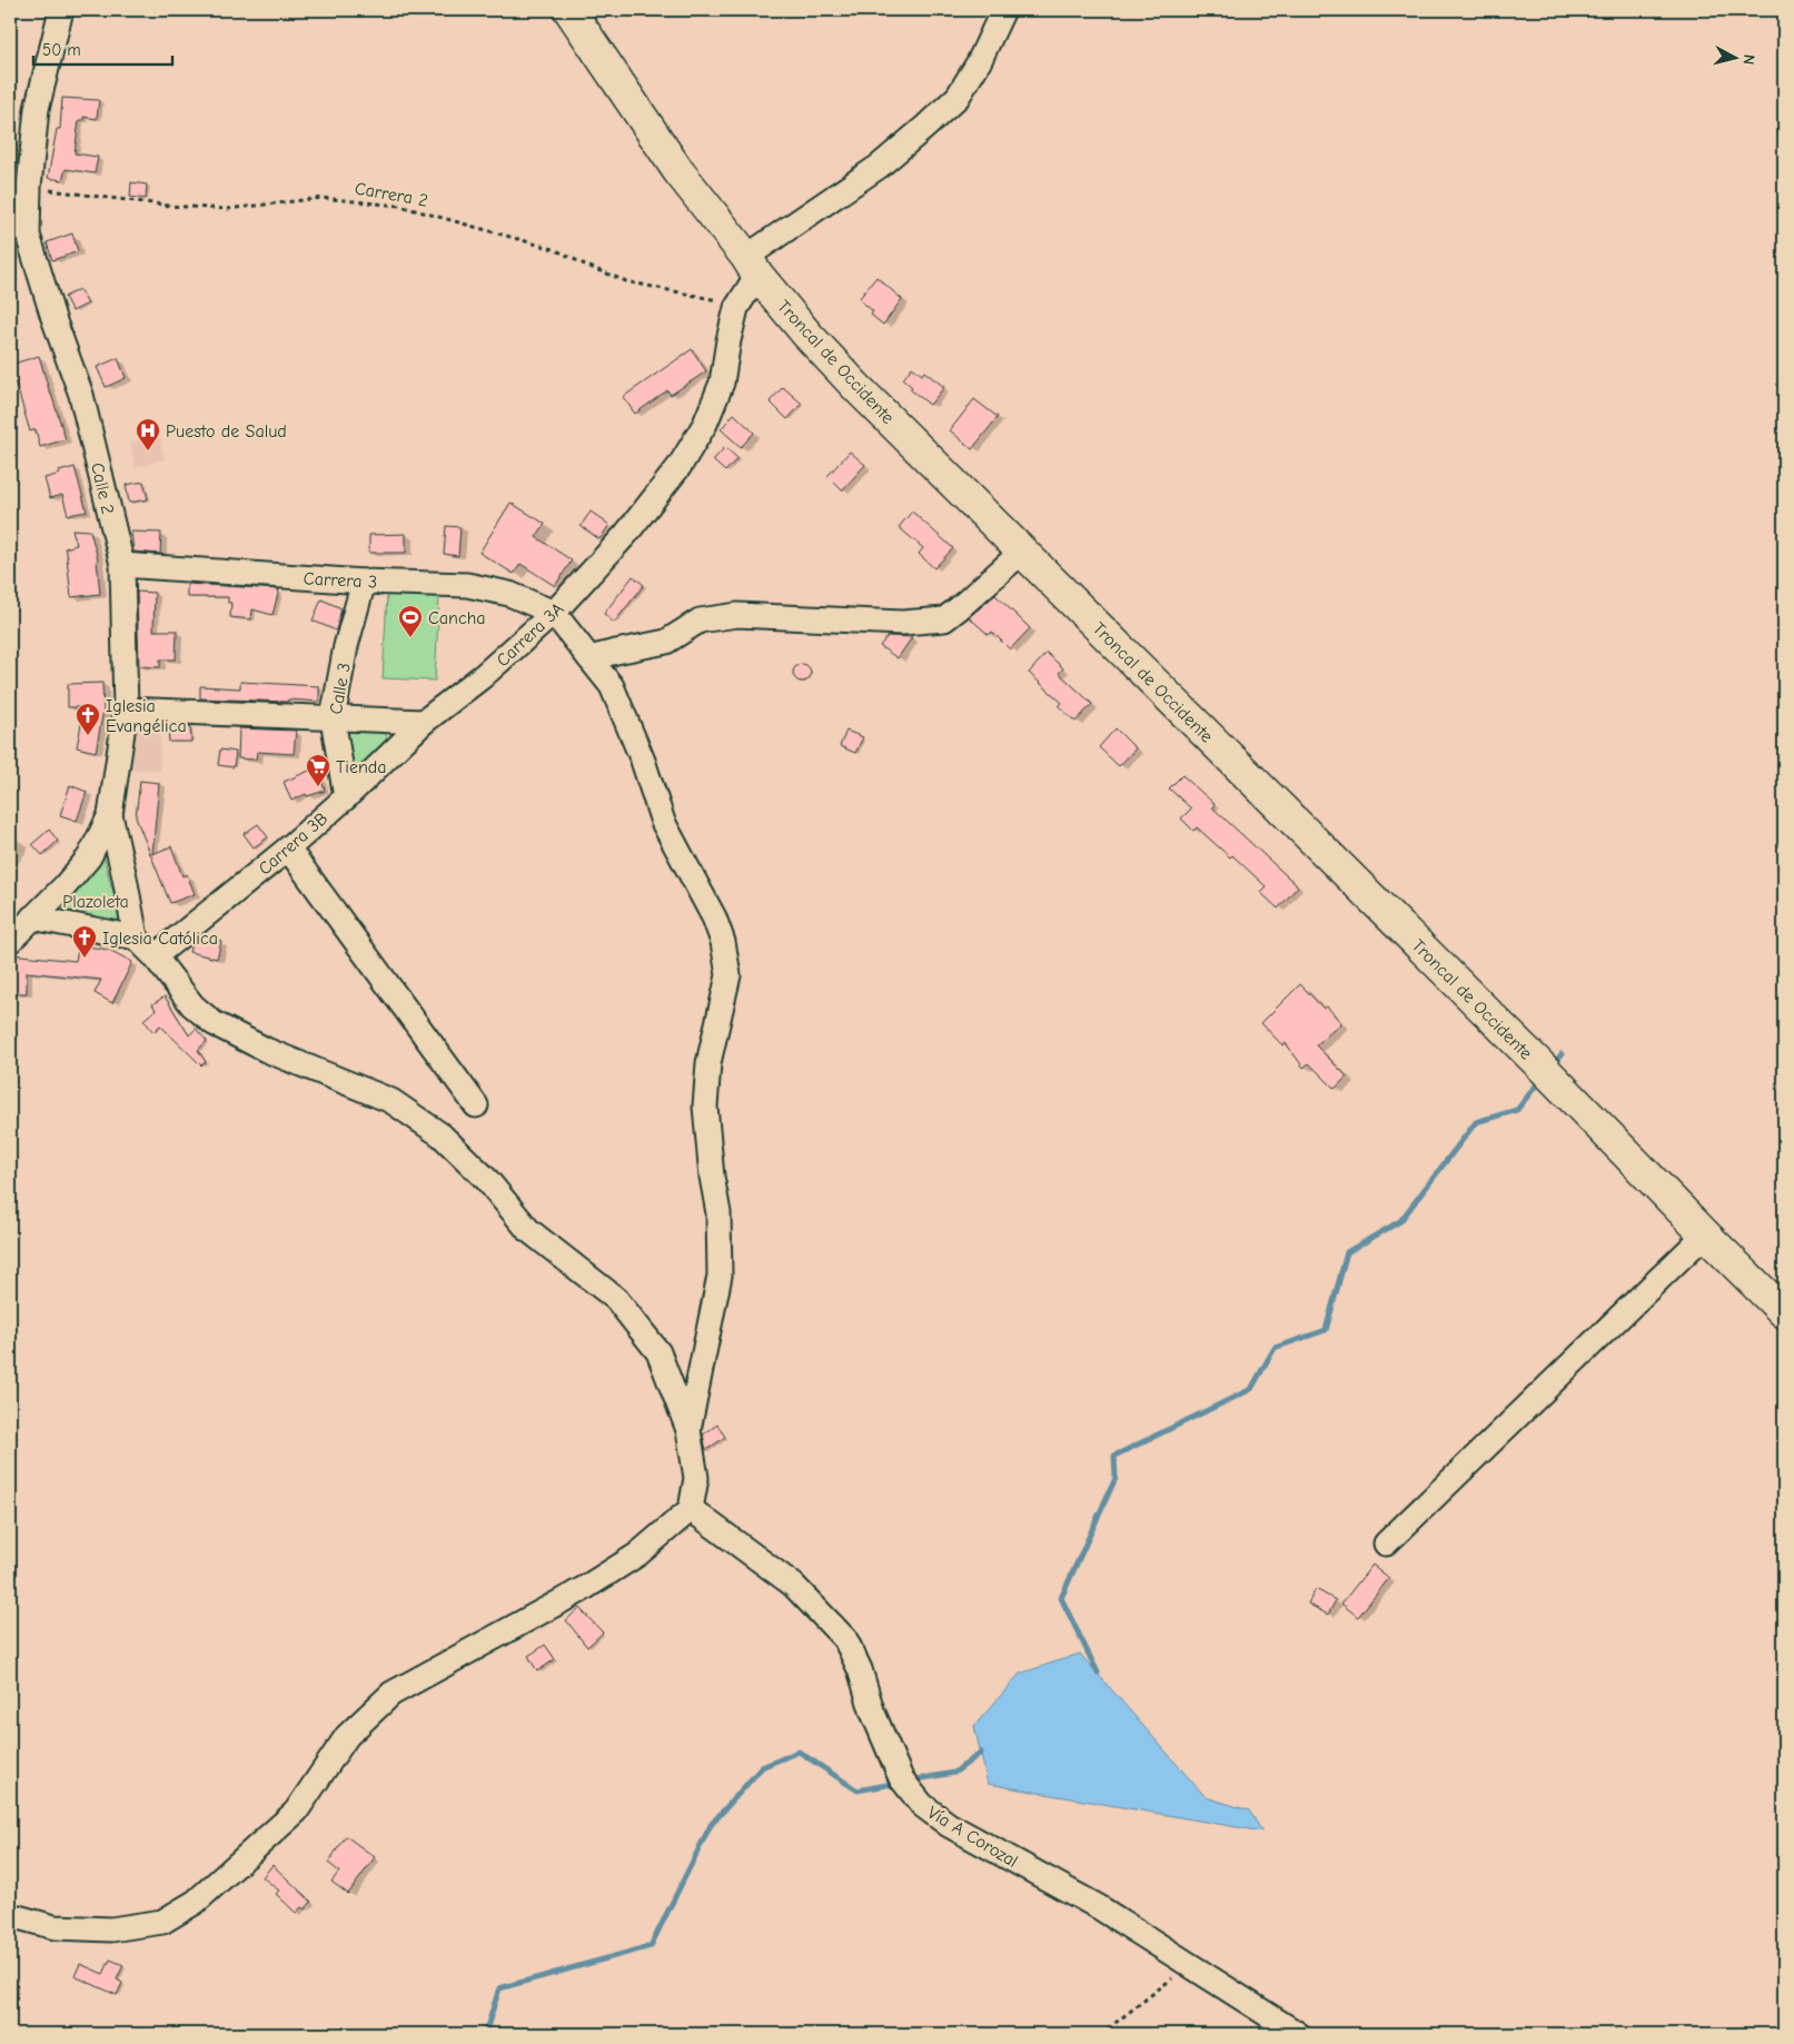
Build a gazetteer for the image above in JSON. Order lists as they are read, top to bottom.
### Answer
{
  "streets": {
    "highway": ["Troncal de Occidente"],
    "street": [
      "Calle 2",
      "Carrera 3",
      "Carrera 3A",
      "Calle 3",
      "Carrera 3B",
      "Vía A Corozal"
    ],
    "path": ["Carrera 2"]
  },
  "crossings": [
    ["Carrera 2", "Calle 2"],
    ["Carrera 2", "Carrera 3A"],
    ["Troncal de Occidente", "Carrera 3A"],
    ["Calle 2", "Carrera 3"],
    ["Carrera 3", "Carrera 3A"],
    ["Carrera 3", "Calle 3"],
    ["Carrera 3A", "Carrera 3B"],
    ["Calle 3", "Carrera 3B"]
  ],
  "parks": ["Plazoleta"],
  "places": {
    "hospital": ["Puesto de Salud"],
    "sports": ["Cancha"],
    "church": ["Iglesia Evangélica", "Iglesia Católica"],
    "supermarket": ["Tienda"]
  },
  "scale_bar": "50 m",
  "north": "right"
}
